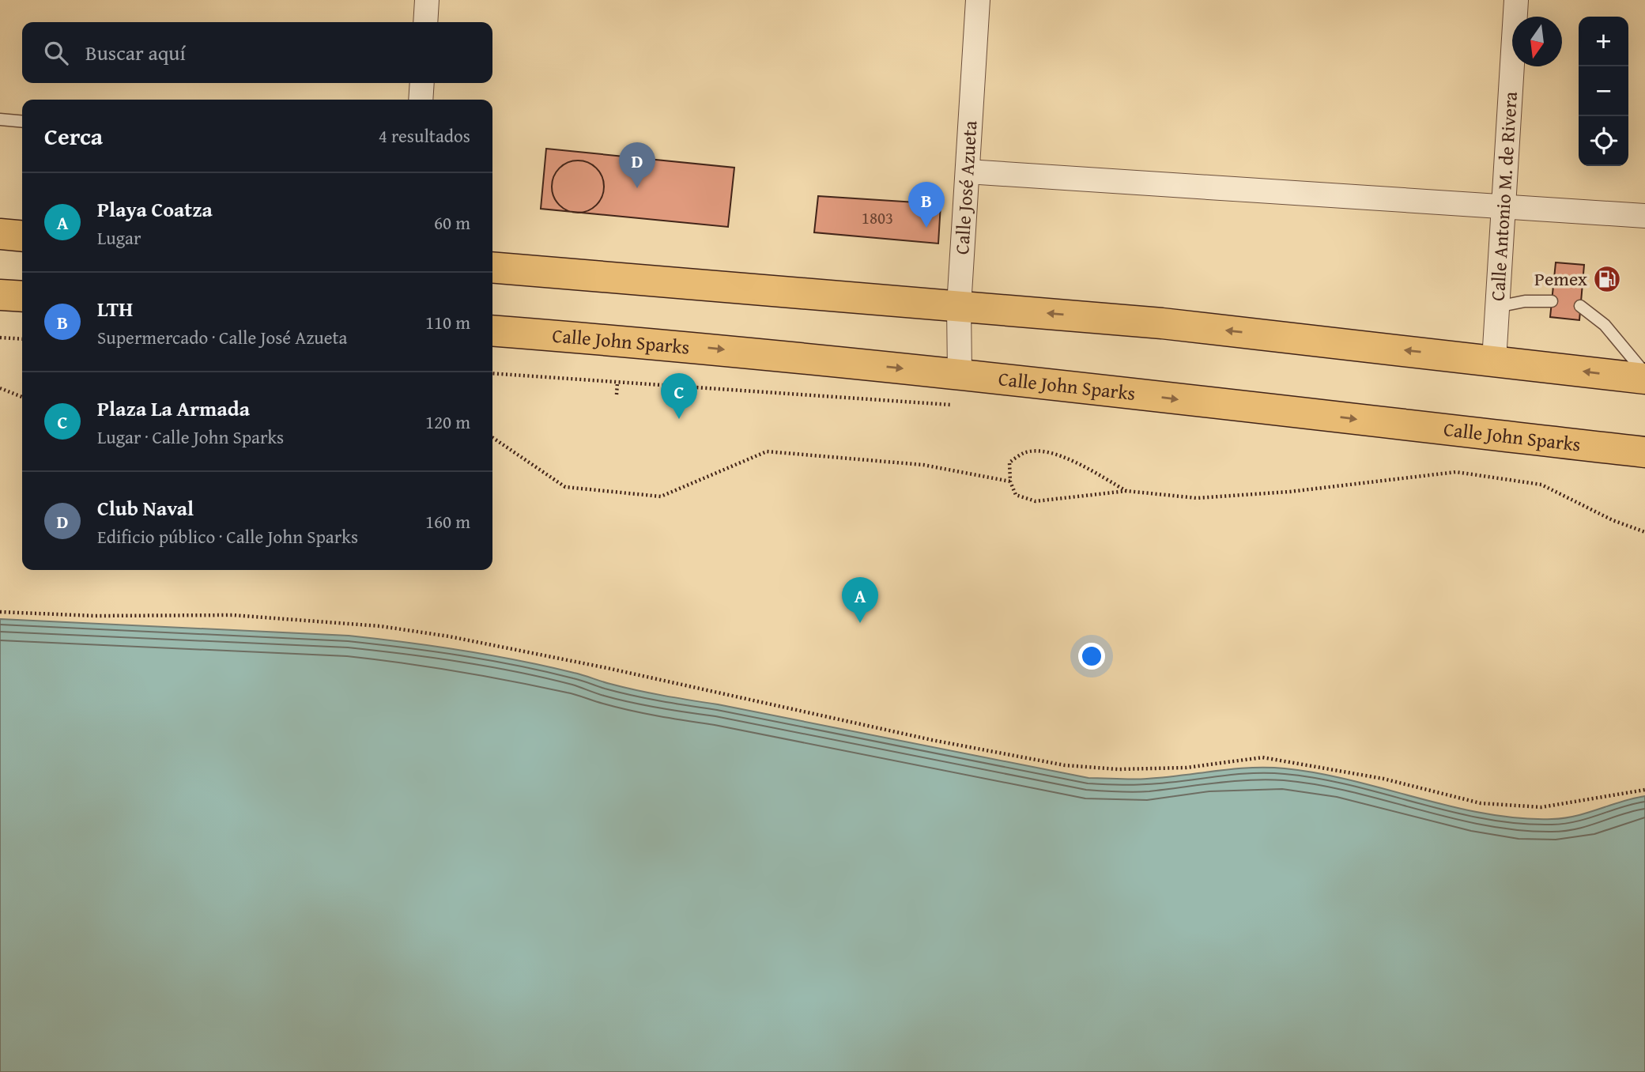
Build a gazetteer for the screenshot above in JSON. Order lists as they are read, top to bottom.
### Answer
{
  "streets": {
    "main road": ["Calle John Sparks"],
    "street": ["Calle José Azueta", "Calle Antonio M. de Rivera"]
  },
  "crossings": [
    ["Calle José Azueta", "Calle John Sparks"]
  ],
  "places": {
    "fuel station": ["Pemex"]
  },
  "house_numbers": ["1803"],
  "north": "bottom",
  "page": {
    "map_buttons": ["+", "−"],
    "search": "Buscar aquí",
    "heading": ["Cerca", "4 resultados"],
    "pins": [
      "D",
      "B",
      "C",
      "A"
    ],
    "list": [
      {
        "mark": "A",
        "name": "Playa Coatza",
        "note": "Lugar",
        "value": "60 m"
      },
      {
        "mark": "B",
        "name": "LTH",
        "note": "Supermercado · Calle José Azueta",
        "value": "110 m"
      },
      {
        "mark": "C",
        "name": "Plaza La Armada",
        "note": "Lugar · Calle John Sparks",
        "value": "120 m"
      },
      {
        "mark": "D",
        "name": "Club Naval",
        "note": "Edificio público · Calle John Sparks",
        "value": "160 m"
      }
    ]
  }
}
